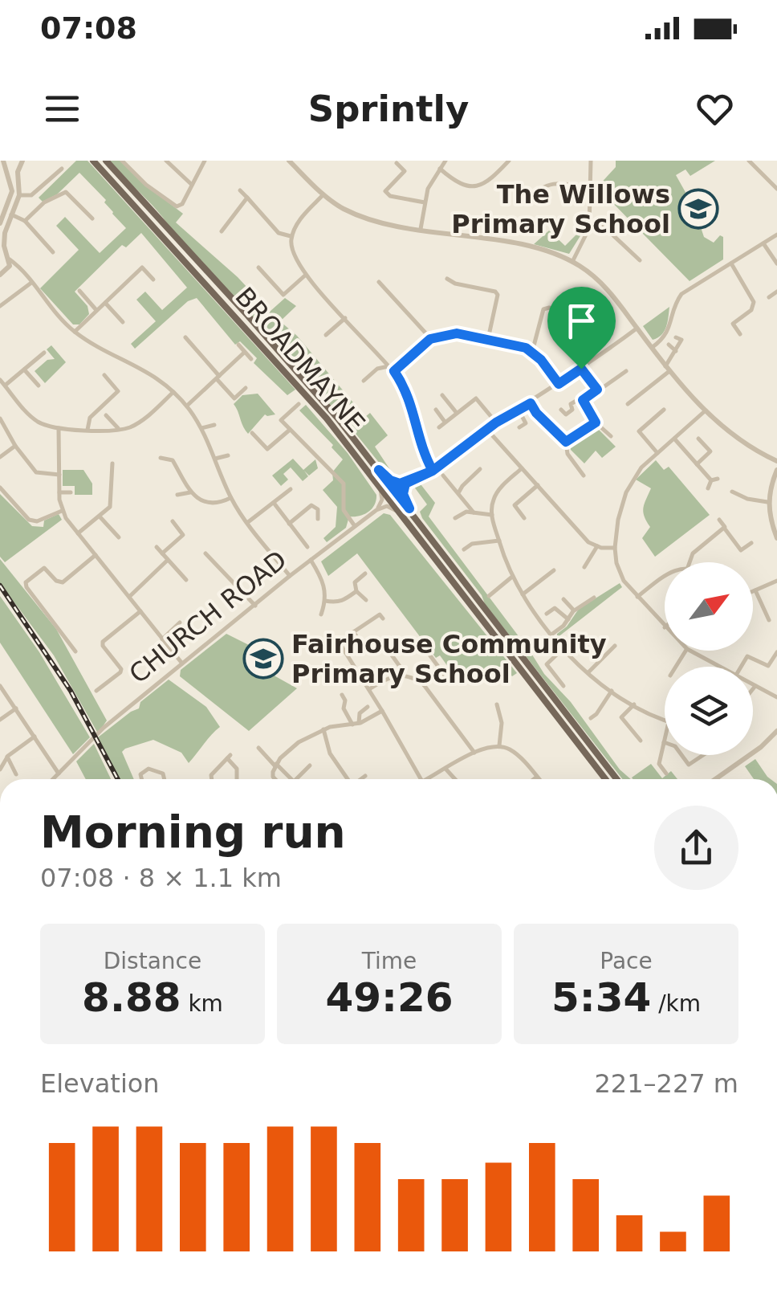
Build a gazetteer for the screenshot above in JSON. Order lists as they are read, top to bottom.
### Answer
{
  "streets": {
    "main road": ["BROADMAYNE"],
    "street": ["CHURCH ROAD"]
  },
  "places": {
    "school or university": ["The Willows Primary School", "Fairhouse Community Primary School"]
  },
  "north": "top right",
  "page": {
    "status": "07:08",
    "header": "Sprintly",
    "heading": ["Morning run", "07:08 · 8 × 1.1 km"],
    "stats": [
      ["Distance", "8.88 km"],
      ["Time", "49:26"],
      ["Pace", "5:34 /km"]
    ],
    "chart": ["Elevation", "221–227 m"]
  }
}
